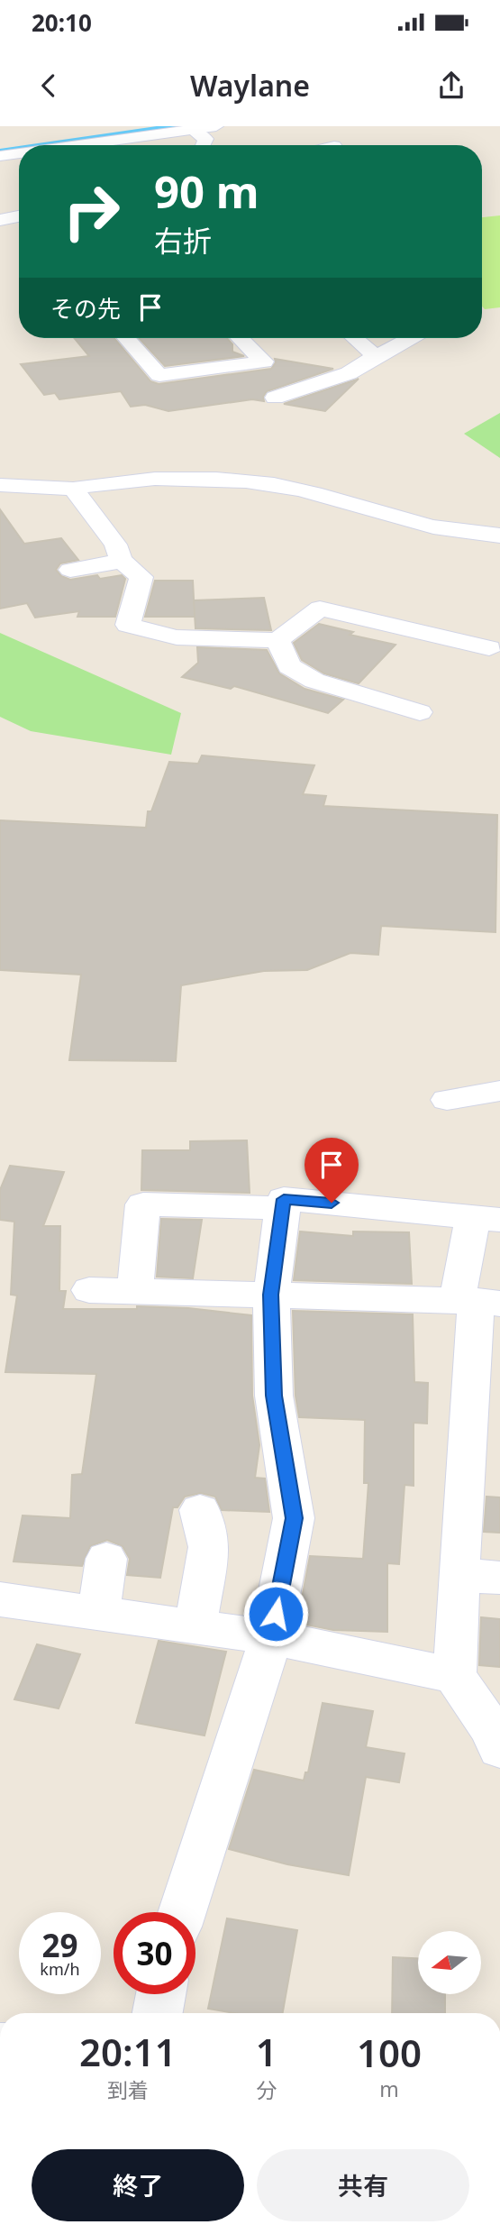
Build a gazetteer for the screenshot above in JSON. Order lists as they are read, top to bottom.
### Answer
{
  "north": "left",
  "page": {
    "status": "20:10",
    "header": "Waylane",
    "turn": ["90 m", "右折"],
    "then": "その先",
    "speed": "29 km/h",
    "limit": "30",
    "eta": [
      "20:11",
      "到着",
      "1",
      "分",
      "100",
      "m"
    ],
    "buttons": ["終了", "共有"]
  }
}
